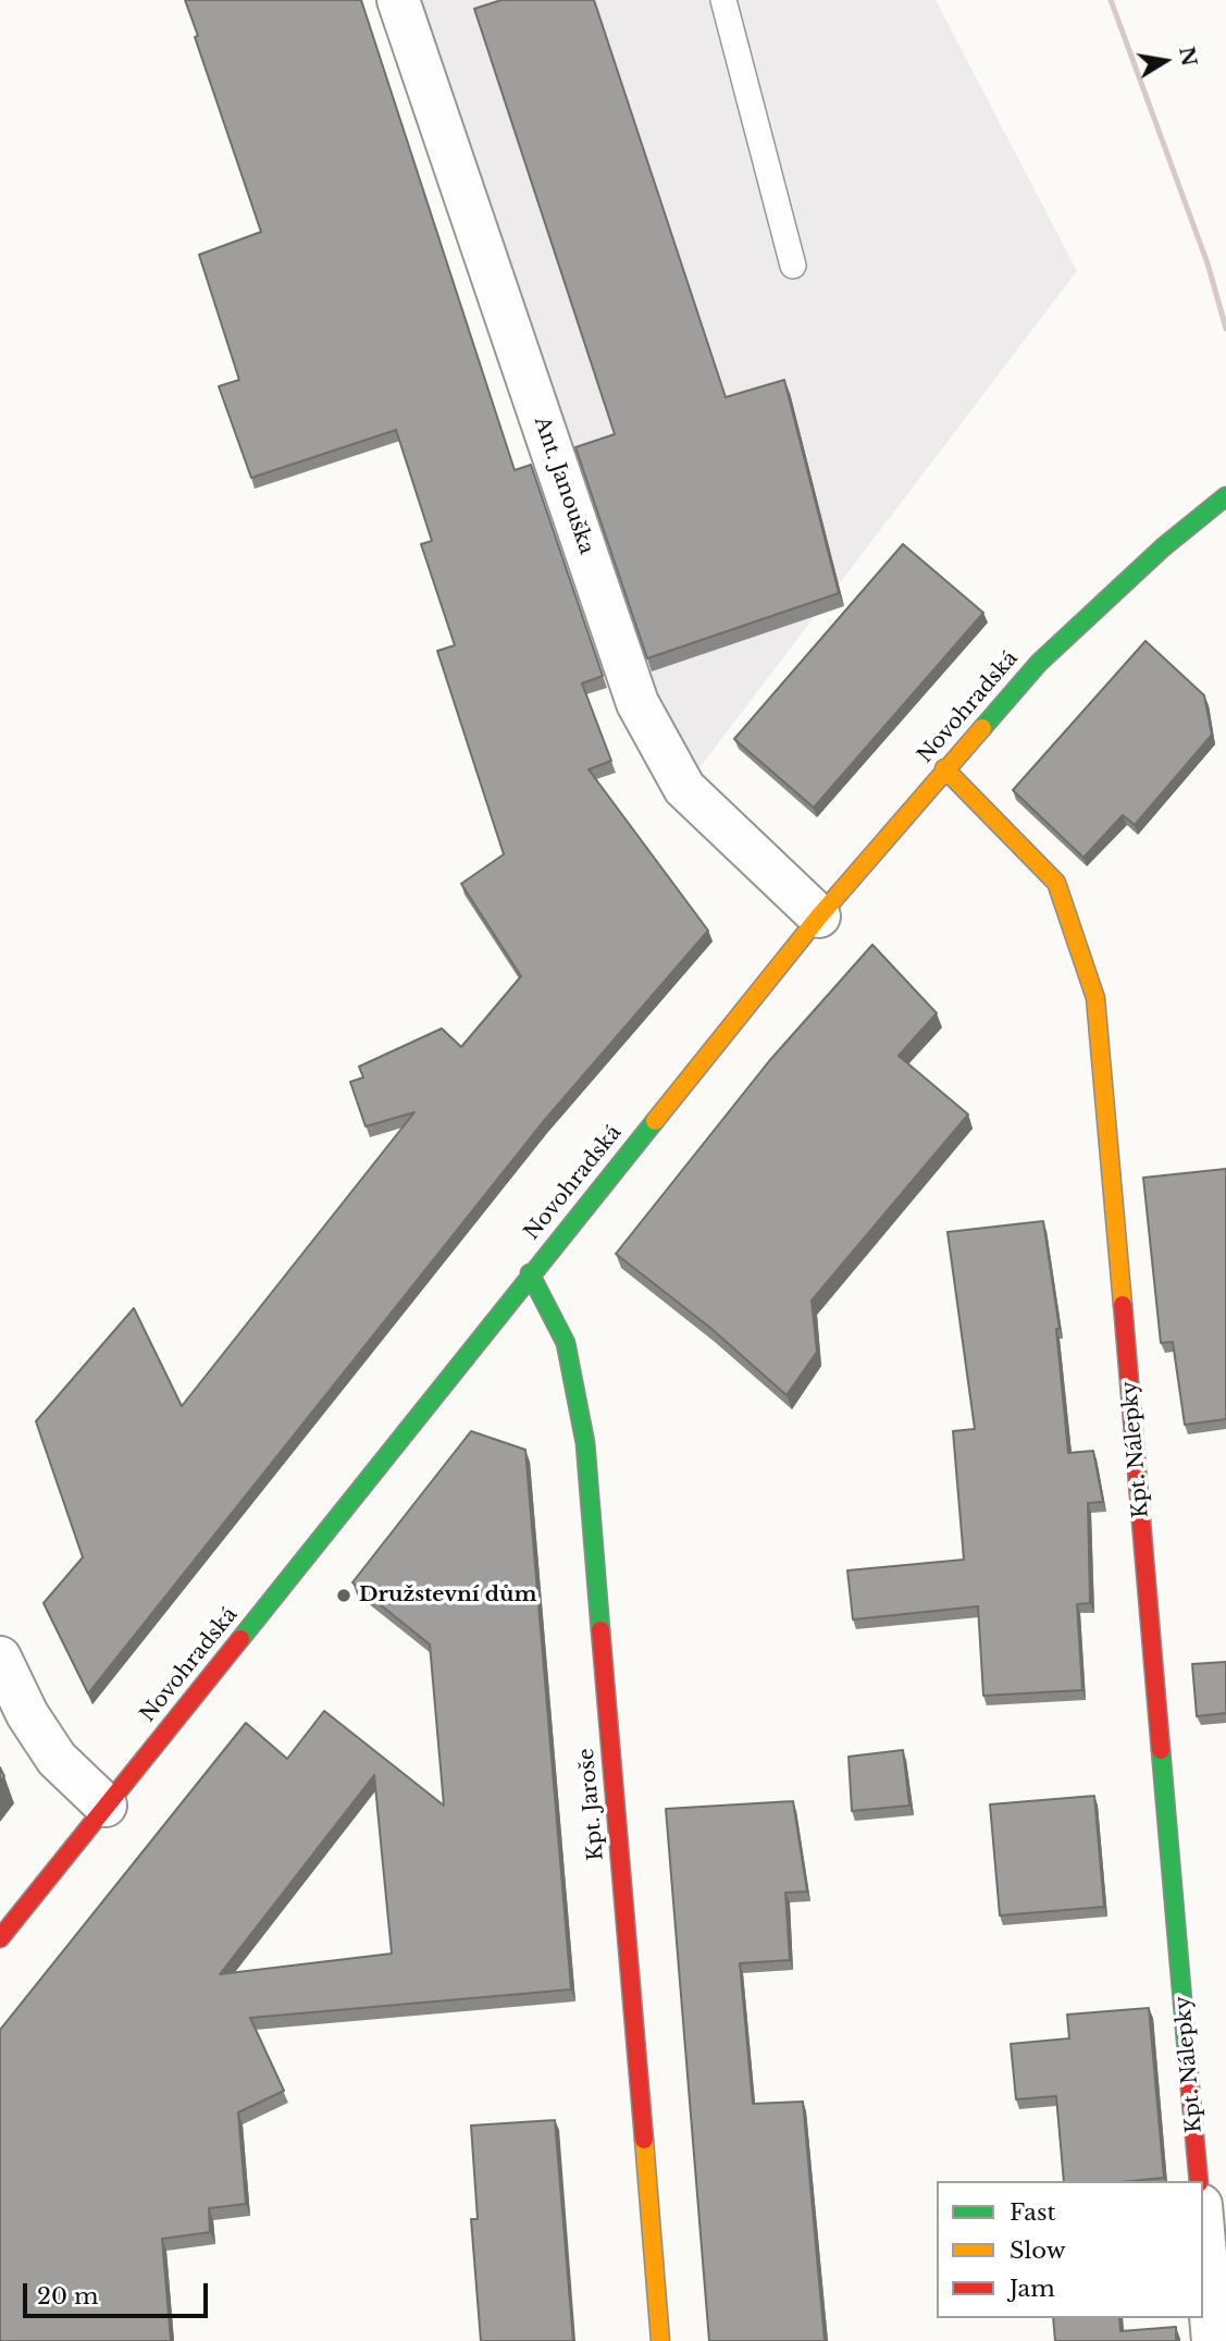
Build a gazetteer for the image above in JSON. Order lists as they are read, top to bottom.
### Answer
{
  "streets": {
    "street": [
      "Ant. Janouška",
      "Novohradská",
      "Kpt. Nálepky",
      "Kpt. Jaroše"
    ]
  },
  "crossings": [
    ["Ant. Janouška", "Novohradská"],
    ["Novohradská", "Kpt. Nálepky"],
    ["Novohradská", "Kpt. Jaroše"]
  ],
  "places": ["Družstevní dům"],
  "legend": ["Fast", "Slow", "Jam"],
  "scale_bar": "20 m",
  "north": "right"
}
